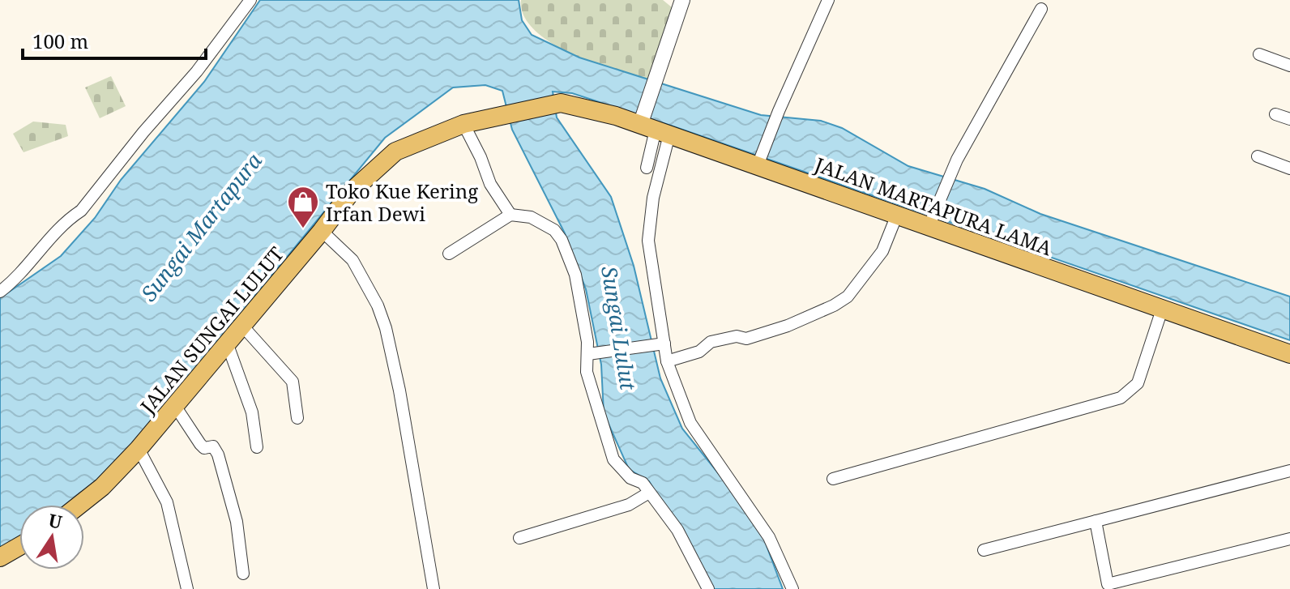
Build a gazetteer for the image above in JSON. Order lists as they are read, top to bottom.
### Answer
{
  "streets": {
    "main road": ["JALAN MARTAPURA LAMA", "JALAN SUNGAI LULUT"]
  },
  "crossings": [
    ["JALAN MARTAPURA LAMA", "JALAN SUNGAI LULUT"]
  ],
  "water": ["Sungai Martapura", "Sungai Lulut"],
  "places": {
    "shop": ["Toko Kue Kering Irfan Dewi"]
  },
  "scale_bar": "100 m",
  "north": "top"
}
